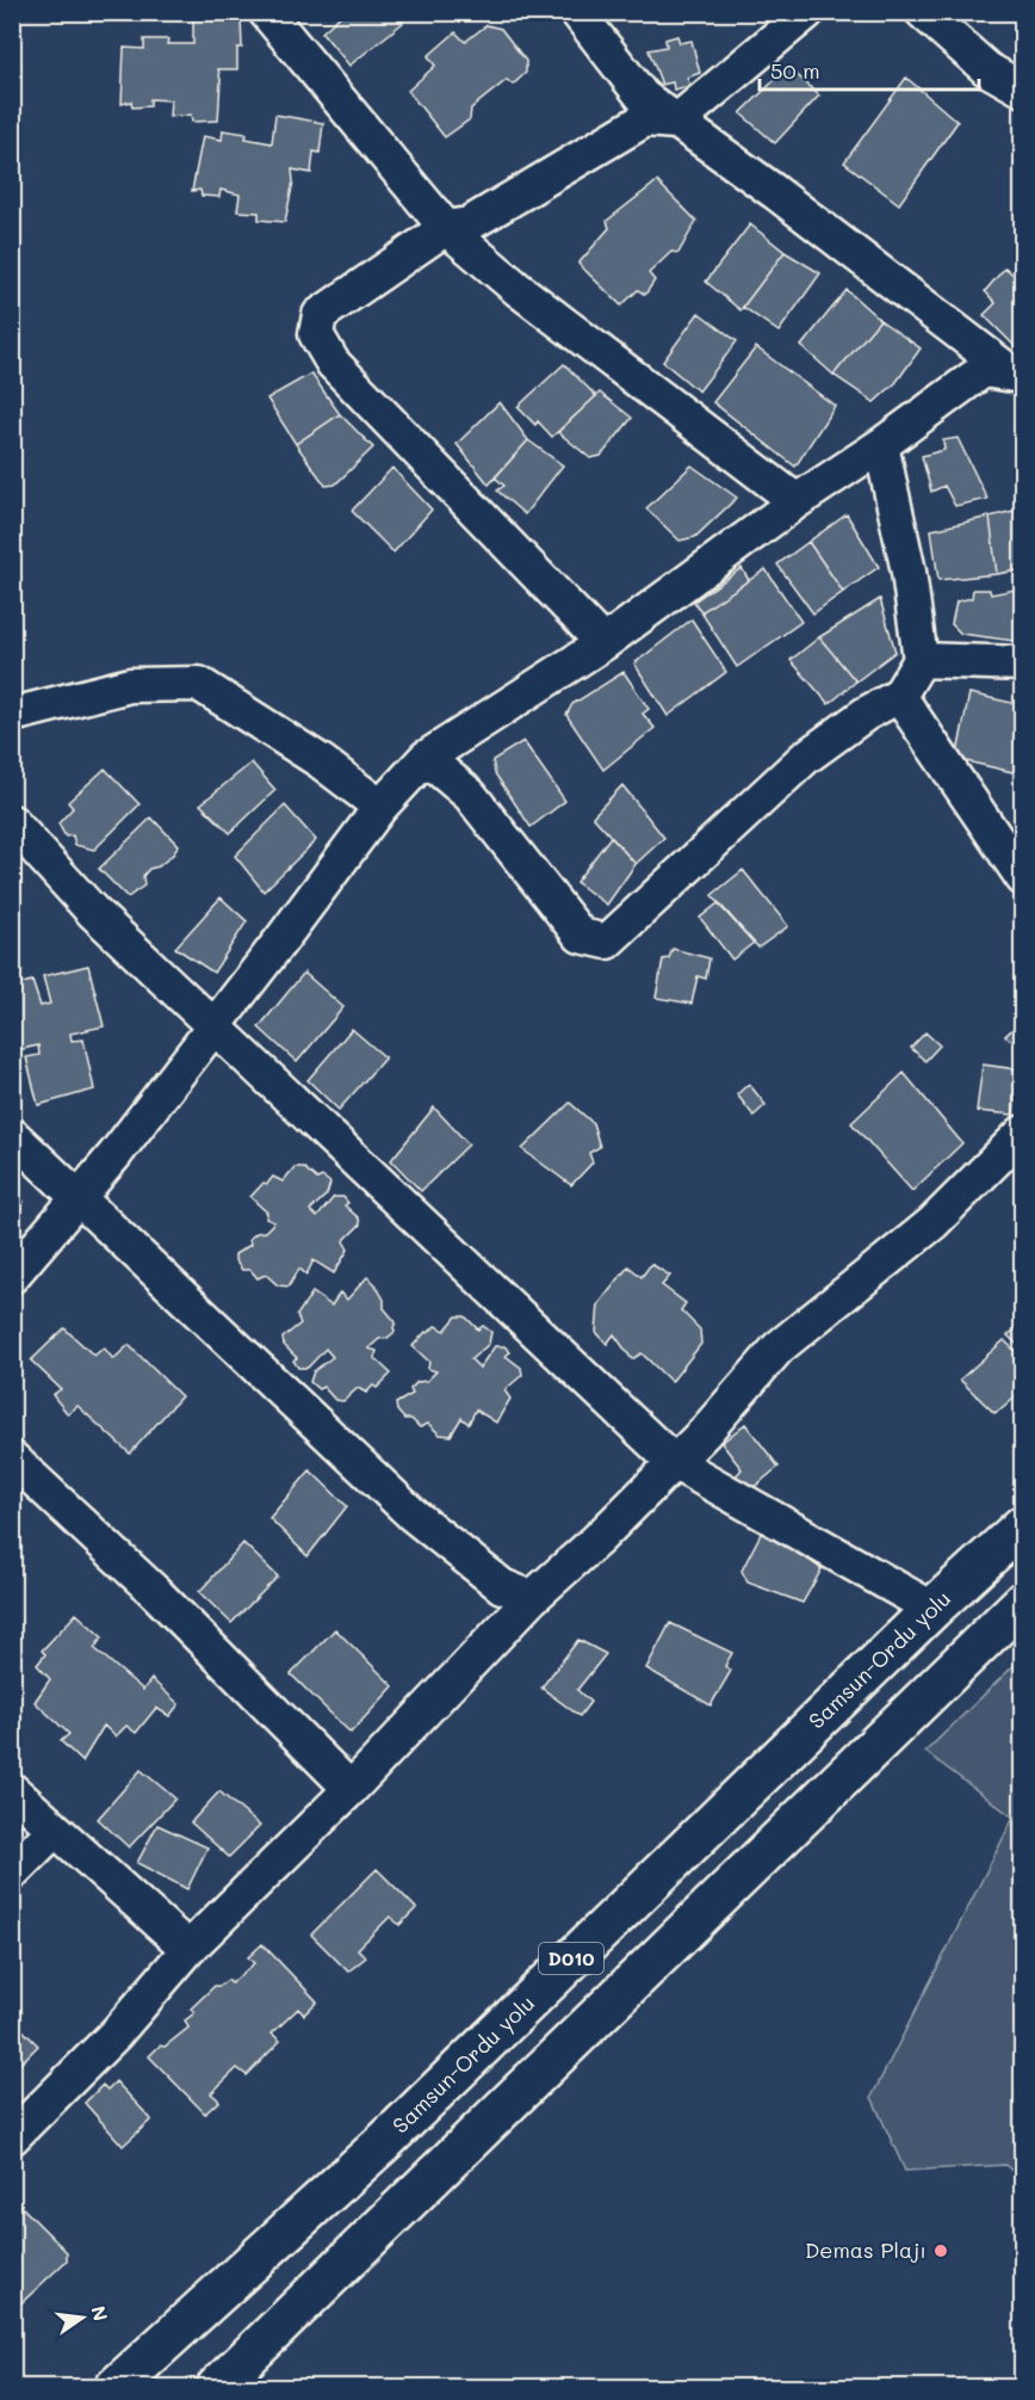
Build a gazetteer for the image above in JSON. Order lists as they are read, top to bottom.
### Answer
{
  "streets": {
    "highway": ["Samsun-Ordu yolu", "D010"]
  },
  "places": ["Demas Plajı"],
  "scale_bar": "50 m",
  "north": "right"
}
